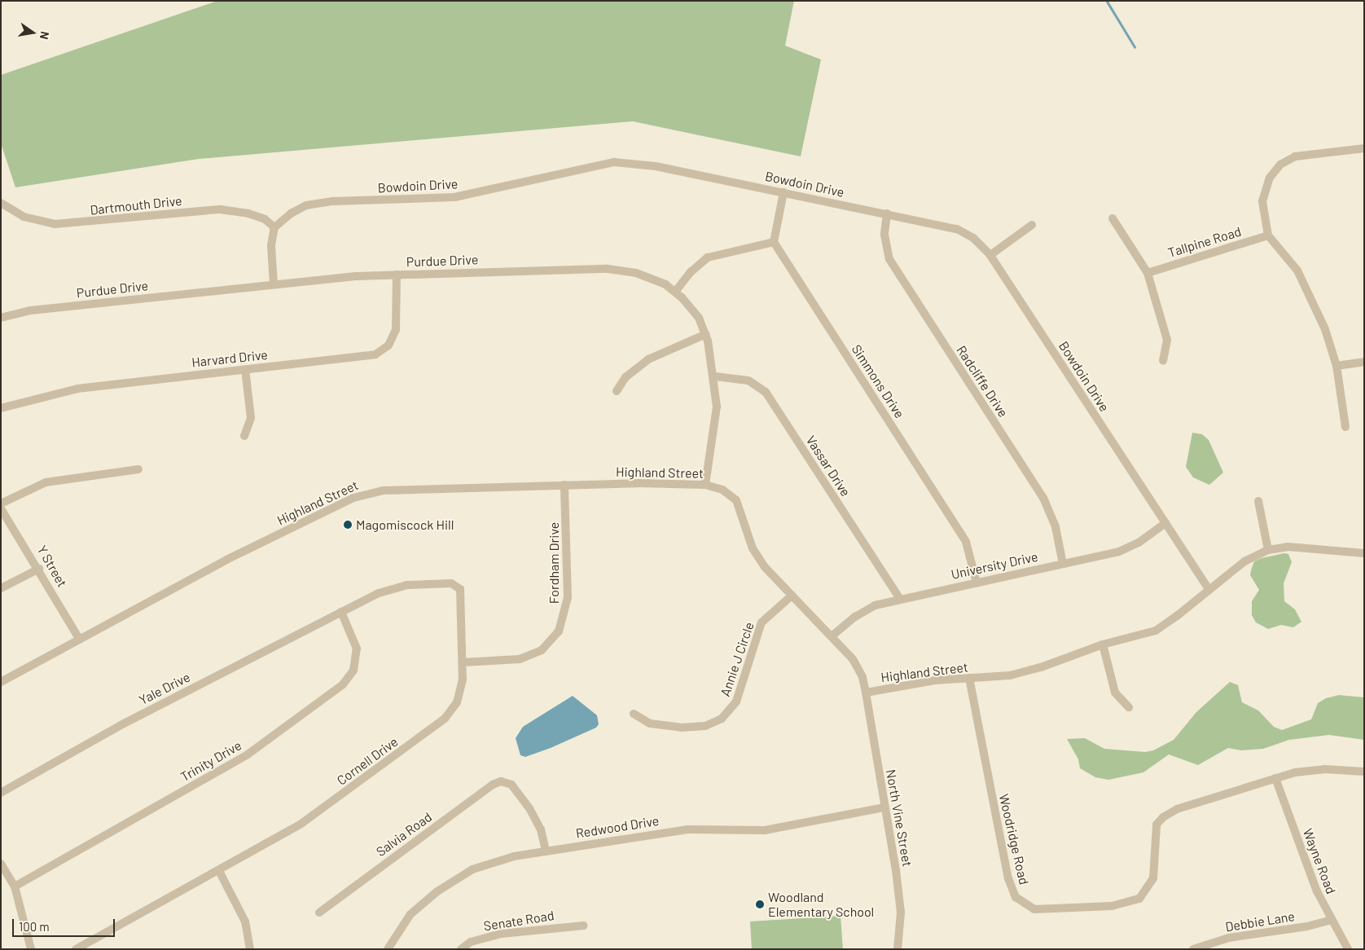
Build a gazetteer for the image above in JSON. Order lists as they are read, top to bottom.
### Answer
{
  "streets": {
    "street": [
      "Bowdoin Drive",
      "Dartmouth Drive",
      "Tallpine Road",
      "Purdue Drive",
      "Harvard Drive",
      "Simmons Drive",
      "Radcliffe Drive",
      "Vassar Drive",
      "Highland Street",
      "Fordham Drive",
      "University Drive",
      "Y Street",
      "Annie J Circle",
      "Yale Drive",
      "Trinity Drive",
      "Cornell Drive",
      "North Vine Street",
      "Redwood Drive",
      "Salvia Road",
      "Woodridge Road",
      "Wayne Road",
      "Senate Road",
      "Debbie Lane"
    ]
  },
  "crossings": [
    ["Bowdoin Drive", "Dartmouth Drive"],
    ["Bowdoin Drive", "Radcliffe Drive"],
    ["Bowdoin Drive", "Highland Street"],
    ["Bowdoin Drive", "University Drive"],
    ["Purdue Drive", "Harvard Drive"],
    ["Purdue Drive", "Vassar Drive"],
    ["Purdue Drive", "Highland Street"],
    ["Simmons Drive", "University Drive"],
    ["Radcliffe Drive", "University Drive"],
    ["Vassar Drive", "University Drive"],
    ["Highland Street", "Fordham Drive"],
    ["Highland Street", "University Drive"],
    ["Highland Street", "Y Street"],
    ["Highland Street", "Annie J Circle"],
    ["Highland Street", "North Vine Street"],
    ["Highland Street", "Woodridge Road"],
    ["Fordham Drive", "Cornell Drive"],
    ["Yale Drive", "Trinity Drive"],
    ["Yale Drive", "Cornell Drive"],
    ["Trinity Drive", "Cornell Drive"],
    ["North Vine Street", "Redwood Drive"],
    ["Redwood Drive", "Salvia Road"],
    ["Woodridge Road", "Wayne Road"],
    ["Wayne Road", "Debbie Lane"]
  ],
  "places": ["Magomiscock Hill", "Woodland Elementary School"],
  "scale_bar": "100 m",
  "north": "right"
}
